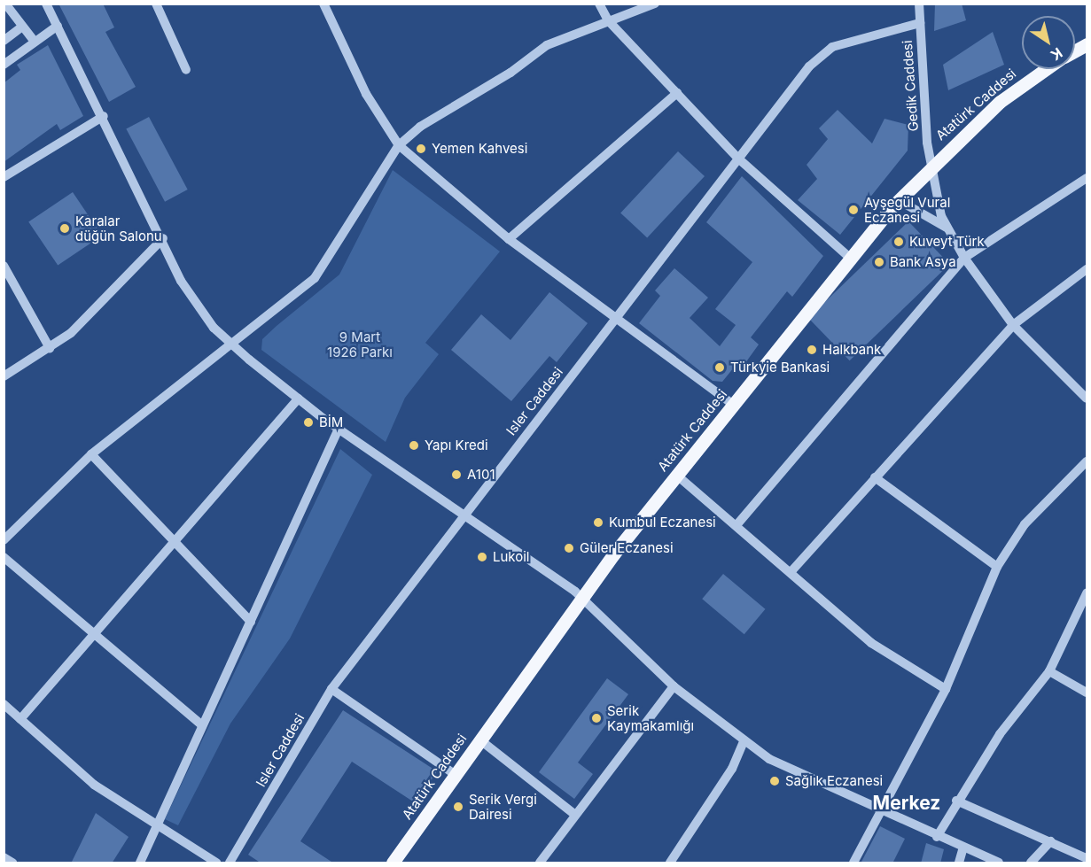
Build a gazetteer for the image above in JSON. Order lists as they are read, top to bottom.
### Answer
{
  "streets": {
    "main road": ["Atatürk Caddesi"],
    "street": ["Gedik Caddesi", "Isler Caddesi"]
  },
  "crossings": [
    ["Gedik Caddesi", "Atatürk Caddesi"],
    ["Gedik Caddesi", "Isler Caddesi"]
  ],
  "districts": ["Merkez"],
  "parks": ["9 Mart 1926 Parkı"],
  "places": [
    "Yemen Kahvesi",
    "Ayşegül Vural Eczanesi",
    "Karalar düğün Salonu",
    "Kuveyt Türk",
    "Bank Asya",
    "Halkbank",
    "Türkyie Bankasi",
    "BİM",
    "Yapı Kredi",
    "A101",
    "Kumbul Eczanesi",
    "Güler Eczanesi",
    "Lukoil",
    "Serik Kaymakamlığı",
    "Sağlık Eczanesi",
    "Serik Vergi Dairesi"
  ],
  "north": "bottom right"
}
